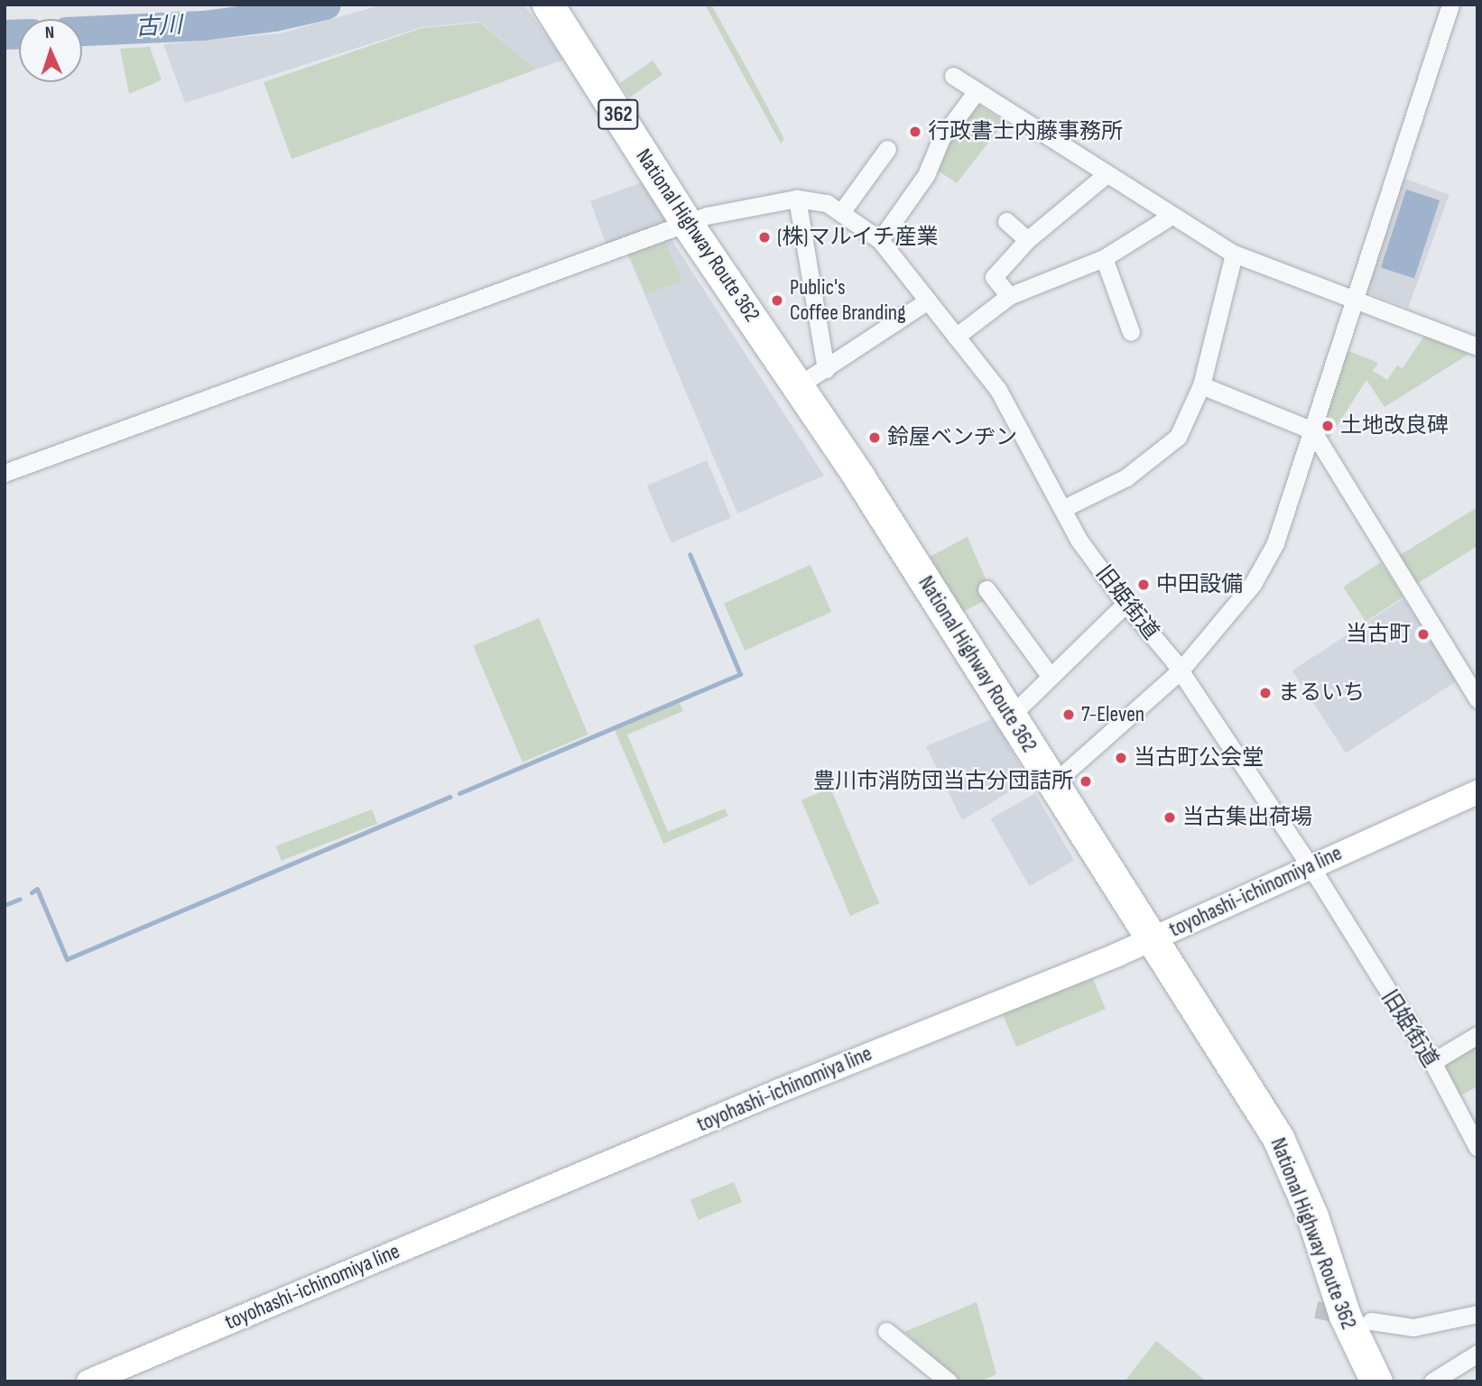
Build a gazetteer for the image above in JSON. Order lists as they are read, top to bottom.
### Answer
{
  "streets": {
    "highway": ["362", "National Highway Route 362"],
    "main road": ["toyohashi-ichinomiya line"],
    "street": ["旧姫街道"]
  },
  "crossings": [
    ["National Highway Route 362", "旧姫街道"],
    ["National Highway Route 362", "toyohashi-ichinomiya line"],
    ["旧姫街道", "toyohashi-ichinomiya line"]
  ],
  "water": ["古川"],
  "places": [
    "行政書士内藤事務所",
    "(株)マルイチ産業",
    "Public's Coffee Branding",
    "土地改良碑",
    "鈴屋ベンヂン",
    "中田設備",
    "当古町",
    "まるいち",
    "7-Eleven",
    "当古町公会堂",
    "豊川市消防団当古分団詰所",
    "当古集出荷場"
  ],
  "north": "top"
}
